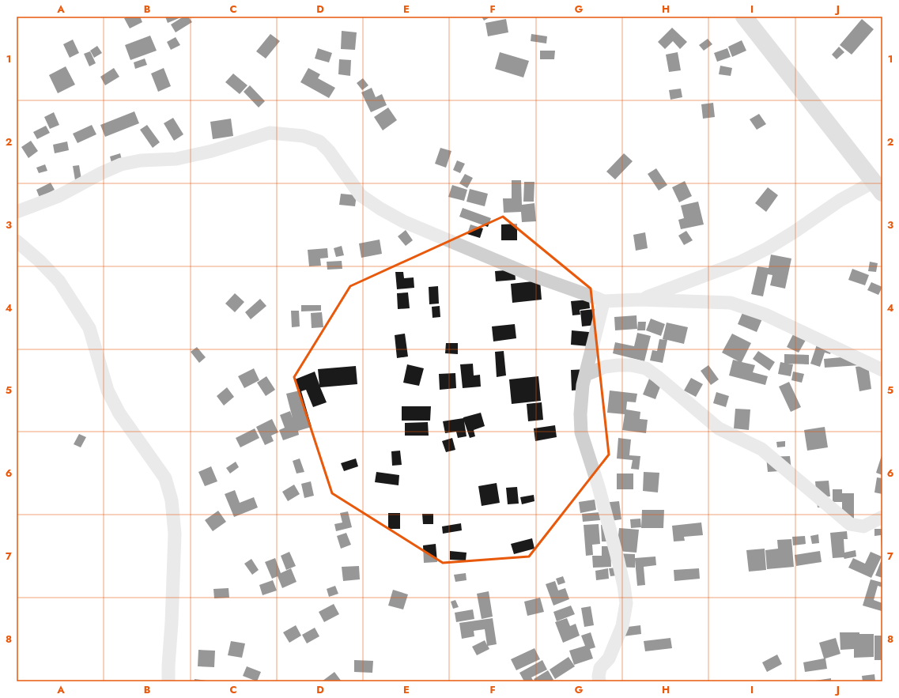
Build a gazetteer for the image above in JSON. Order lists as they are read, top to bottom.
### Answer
{
  "grid": {
    "columns": [
      "A",
      "B",
      "C",
      "D",
      "E",
      "F",
      "G",
      "H",
      "I",
      "J"
    ],
    "rows": [
      "1",
      "2",
      "3",
      "4",
      "5",
      "6",
      "7",
      "8"
    ]
  }
}
